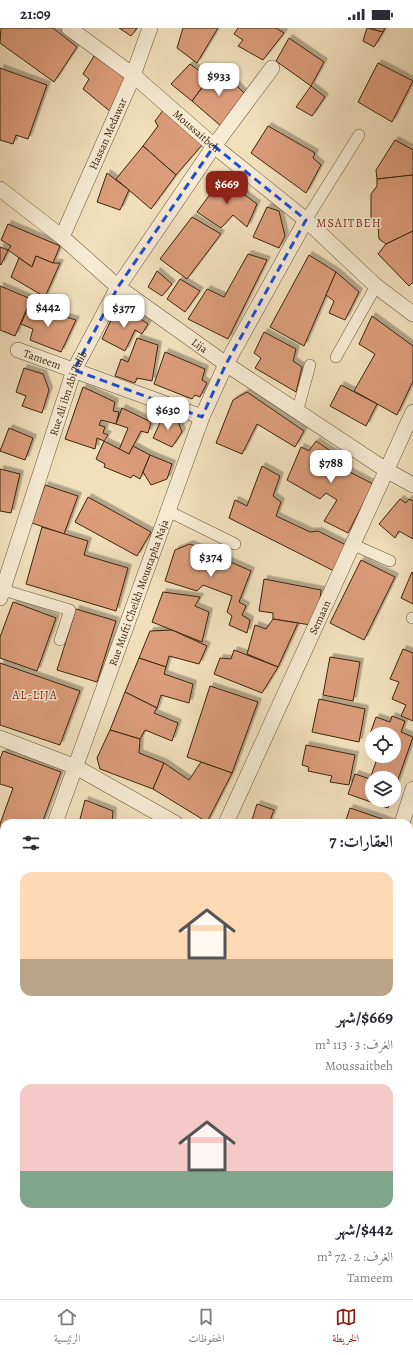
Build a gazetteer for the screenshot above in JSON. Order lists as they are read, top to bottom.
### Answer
{
  "streets": {
    "street": [
      "Moussaitbeh",
      "Hassan Medawar",
      "Lija",
      "Tameem",
      "Rue Ali ibn Abi Talib",
      "Rue Mufti Cheikh Moustapha Naja",
      "Semaan"
    ]
  },
  "crossings": [
    ["Moussaitbeh", "Hassan Medawar"],
    ["Moussaitbeh", "Rue Ali ibn Abi Talib"],
    ["Moussaitbeh", "Rue Mufti Cheikh Moustapha Naja"],
    ["Hassan Medawar", "Lija"],
    ["Lija", "Rue Ali ibn Abi Talib"],
    ["Lija", "Rue Mufti Cheikh Moustapha Naja"],
    ["Lija", "Semaan"],
    ["Tameem", "Rue Ali ibn Abi Talib"],
    ["Tameem", "Rue Mufti Cheikh Moustapha Naja"]
  ],
  "districts": ["MSAITBEH", "AL-LIJA"],
  "page": {
    "status": "21:09",
    "price": [
      "$933",
      "$669",
      "$442",
      "$377",
      "$630",
      "$788",
      "$374"
    ],
    "heading": "العقارات: 7",
    "list": [
      {
        "name": "$669/شهر",
        "note": "الغرف: 3 · 113 m² · Moussaitbeh"
      },
      {
        "name": "$442/شهر",
        "note": "الغرف: 2 · 72 m² · Tameem"
      }
    ],
    "tabs": ["الخريطة", "المحفوظات", "الرئيسية"]
  }
}
